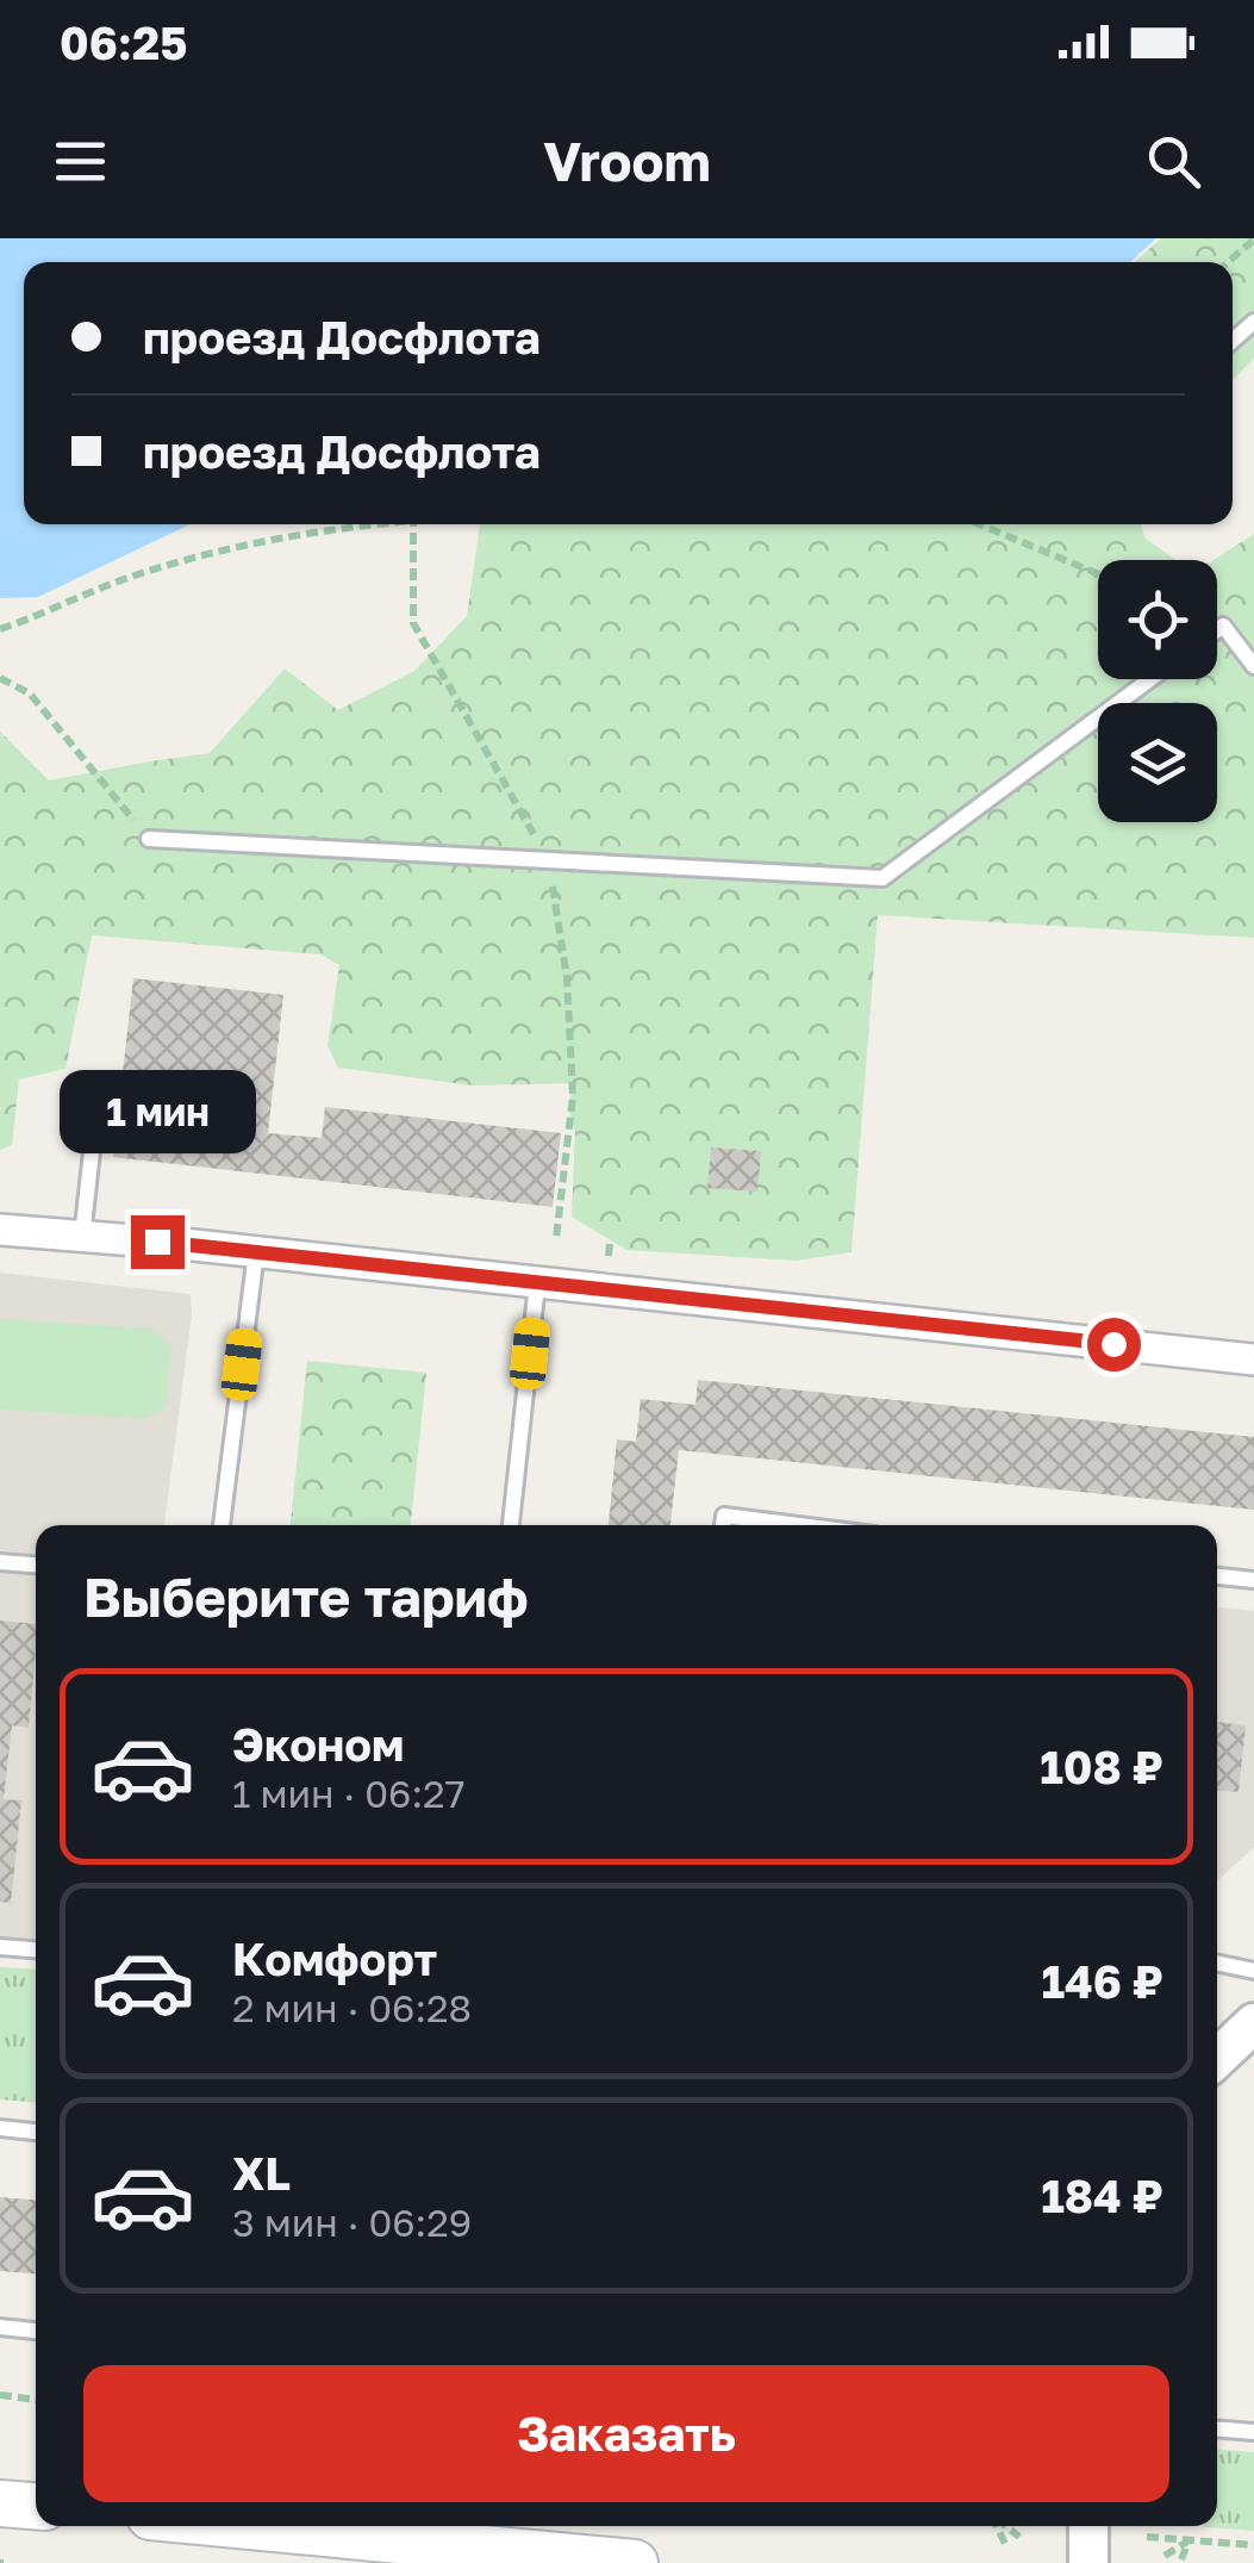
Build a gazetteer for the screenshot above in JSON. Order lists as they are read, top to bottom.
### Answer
{
  "page": {
    "status": "06:25",
    "header": "Vroom",
    "banner": ["проезд Досфлота", "проезд Досфлота"],
    "bubble": "1 мин",
    "heading": "Выберите тариф",
    "list": [
      {
        "name": "Эконом",
        "note": "1 мин · 06:27",
        "value": "108 ₽"
      },
      {
        "name": "Комфорт",
        "note": "2 мин · 06:28",
        "value": "146 ₽"
      },
      {
        "name": "XL",
        "note": "3 мин · 06:29",
        "value": "184 ₽"
      }
    ],
    "buttons": "Заказать"
  }
}
